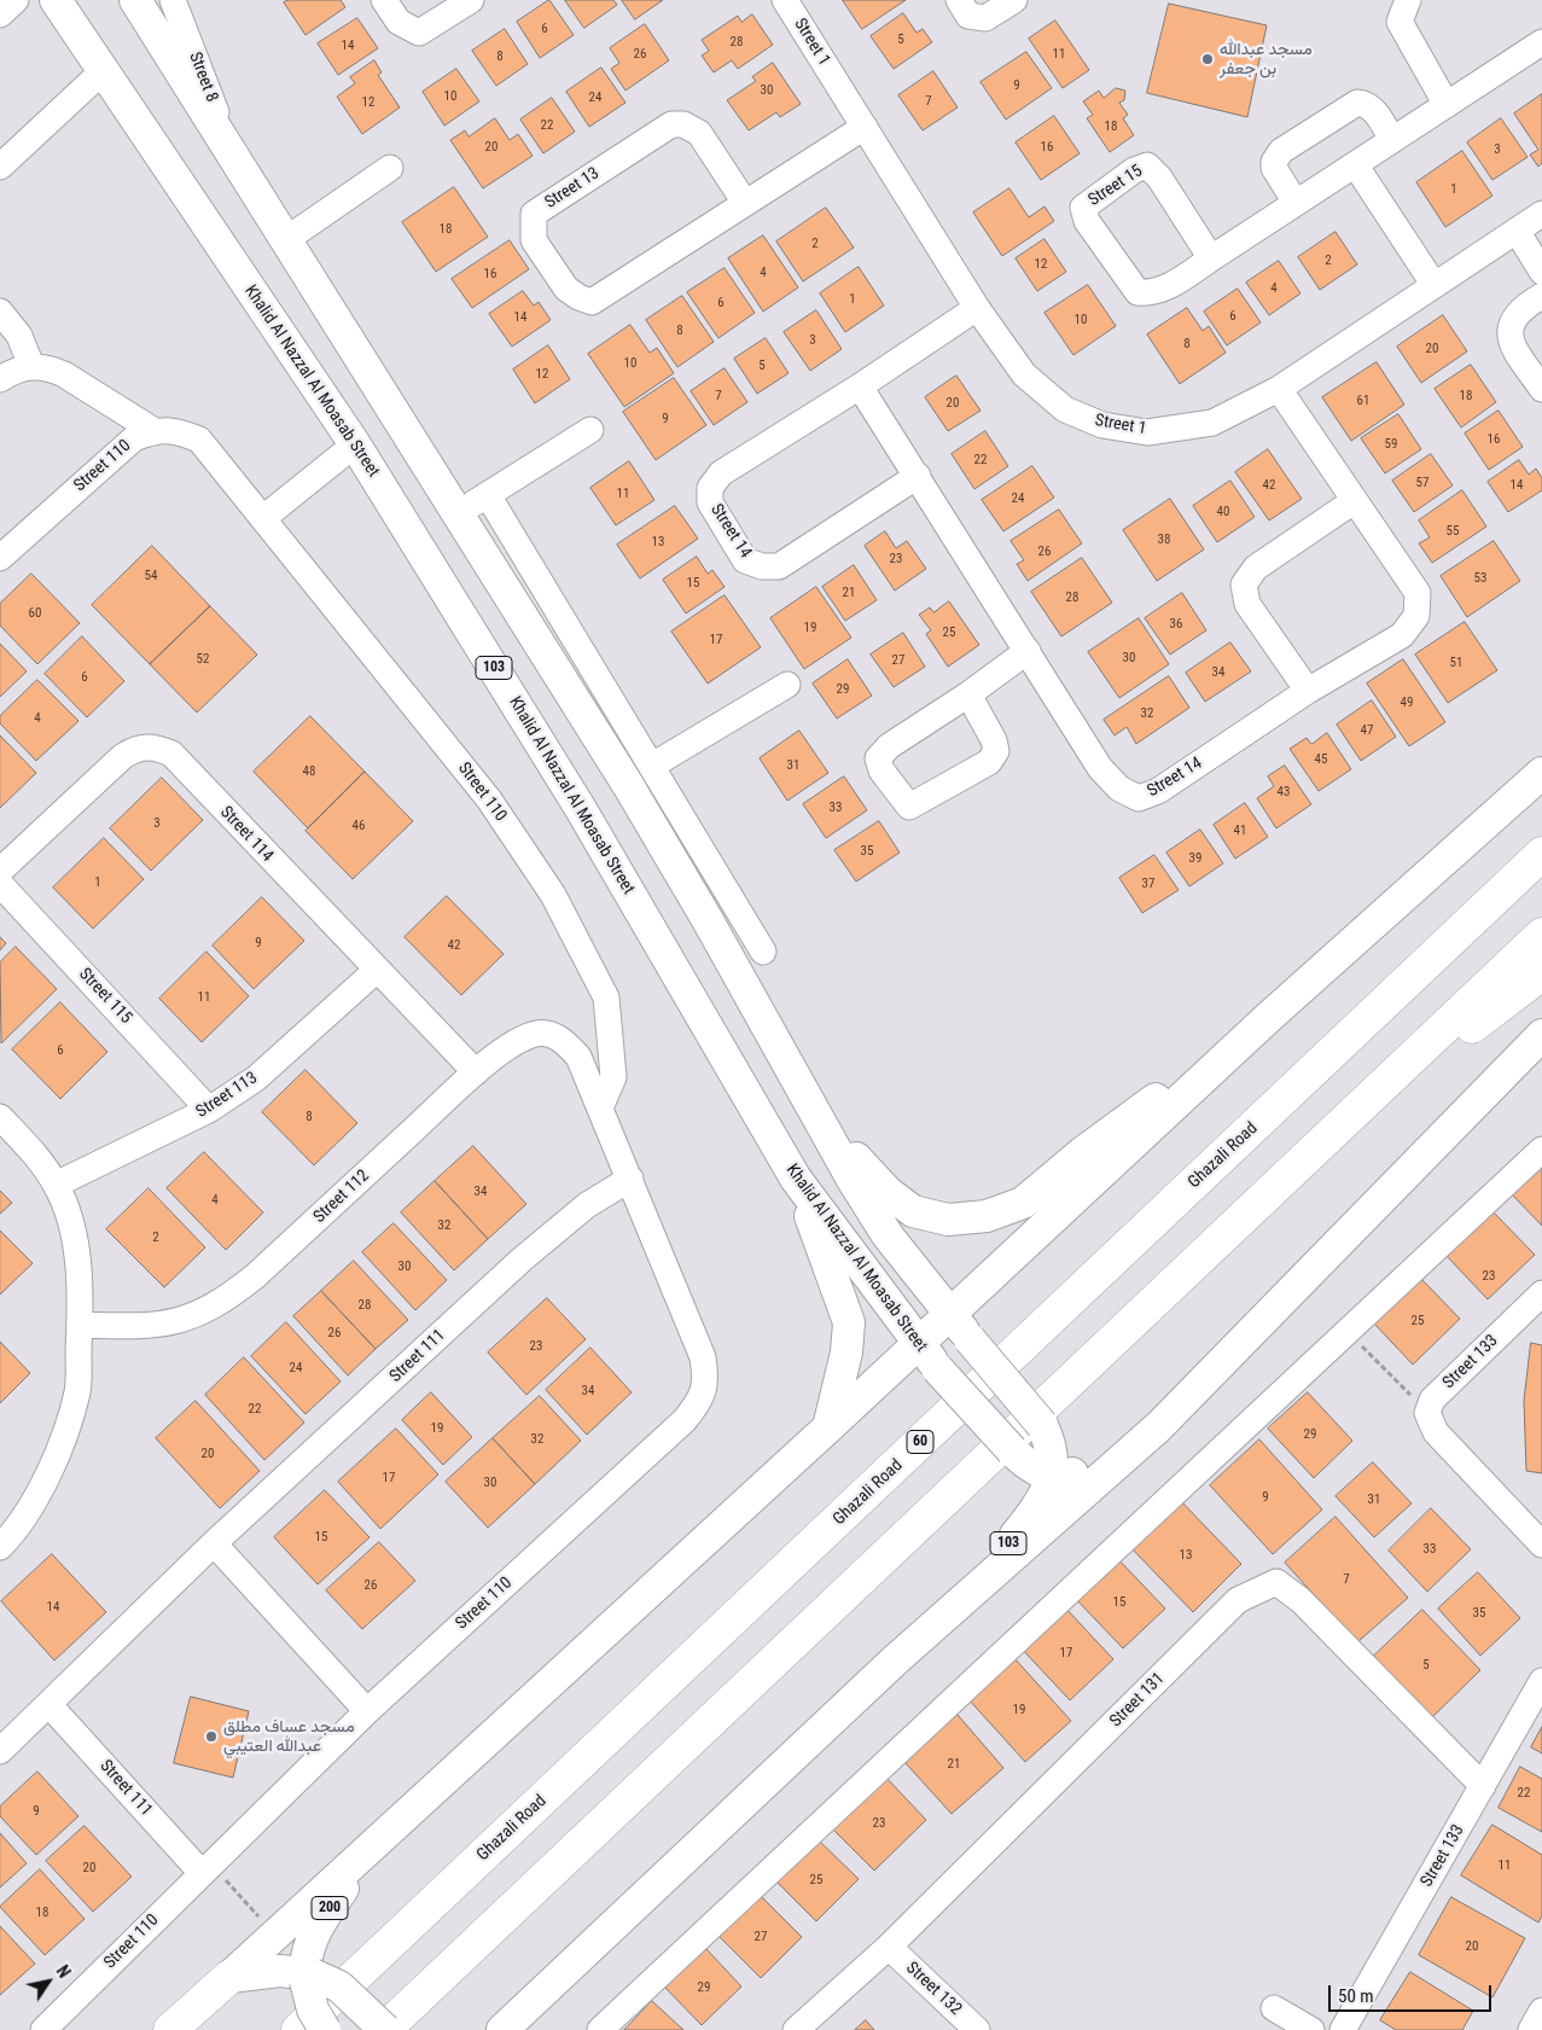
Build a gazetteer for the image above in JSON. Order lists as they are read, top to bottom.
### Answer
{
  "streets": {
    "highway": ["Ghazali Road", "60"],
    "main road": ["Khalid Al Nazzal Al Moasab Street", "103", "200"],
    "street": [
      "Street 1",
      "Street 8",
      "Street 15",
      "Street 13",
      "Street 110",
      "Street 14",
      "Street 114",
      "Street 115",
      "Street 113",
      "Street 112",
      "Street 111",
      "Street 133",
      "Street 131",
      "Street 132"
    ]
  },
  "crossings": [
    ["Street 1", "Street 13"],
    ["Street 1", "Street 14"],
    ["Khalid Al Nazzal Al Moasab Street", "103"],
    ["Street 110", "Street 112"],
    ["Street 110", "Street 111"],
    ["Street 114", "Street 113"],
    ["Street 114", "Street 112"],
    ["Street 115", "Street 113"],
    ["Street 133", "Street 131"],
    ["Street 131", "Street 132"]
  ],
  "places": ["مسجد عبدالله بن جعفر", "مسجد عساف مطلق عبدالله العتيبي"],
  "house_numbers": [
    "6",
    "5",
    "28",
    "14",
    "26",
    "11",
    "8",
    "9",
    "30",
    "10",
    "24",
    "7",
    "12",
    "22",
    "18",
    "20",
    "16",
    "3",
    "1",
    "18",
    "2",
    "2",
    "12",
    "4",
    "16",
    "4",
    "1",
    "6",
    "6",
    "14",
    "10",
    "8",
    "3",
    "8",
    "20",
    "10",
    "5",
    "12",
    "7",
    "18",
    "61",
    "20",
    "9",
    "16",
    "59",
    "22",
    "57",
    "42",
    "14",
    "11",
    "24",
    "40",
    "55",
    "38",
    "13",
    "26",
    "23",
    "54",
    "53",
    "15",
    "21",
    "28",
    "60",
    "36",
    "19",
    "25",
    "17",
    "30",
    "52",
    "27",
    "51",
    "34",
    "6",
    "29",
    "49",
    "32",
    "4",
    "47",
    "45",
    "31",
    "48",
    "43",
    "33",
    "3",
    "46",
    "41",
    "35",
    "39",
    "1",
    "37",
    "9",
    "42",
    "11",
    "6",
    "8",
    "34",
    "4",
    "32",
    "2",
    "30",
    "23",
    "28",
    "25",
    "26",
    "23",
    "24",
    "34",
    "22",
    "19",
    "29",
    "32",
    "20",
    "17",
    "30",
    "9",
    "31",
    "15",
    "33",
    "13",
    "7",
    "26",
    "15",
    "14",
    "35",
    "17",
    "5",
    "19",
    "21",
    "22",
    "9",
    "23",
    "11",
    "20",
    "25",
    "18",
    "27",
    "20",
    "29"
  ],
  "scale_bar": "50 m",
  "north": "top right"
}
